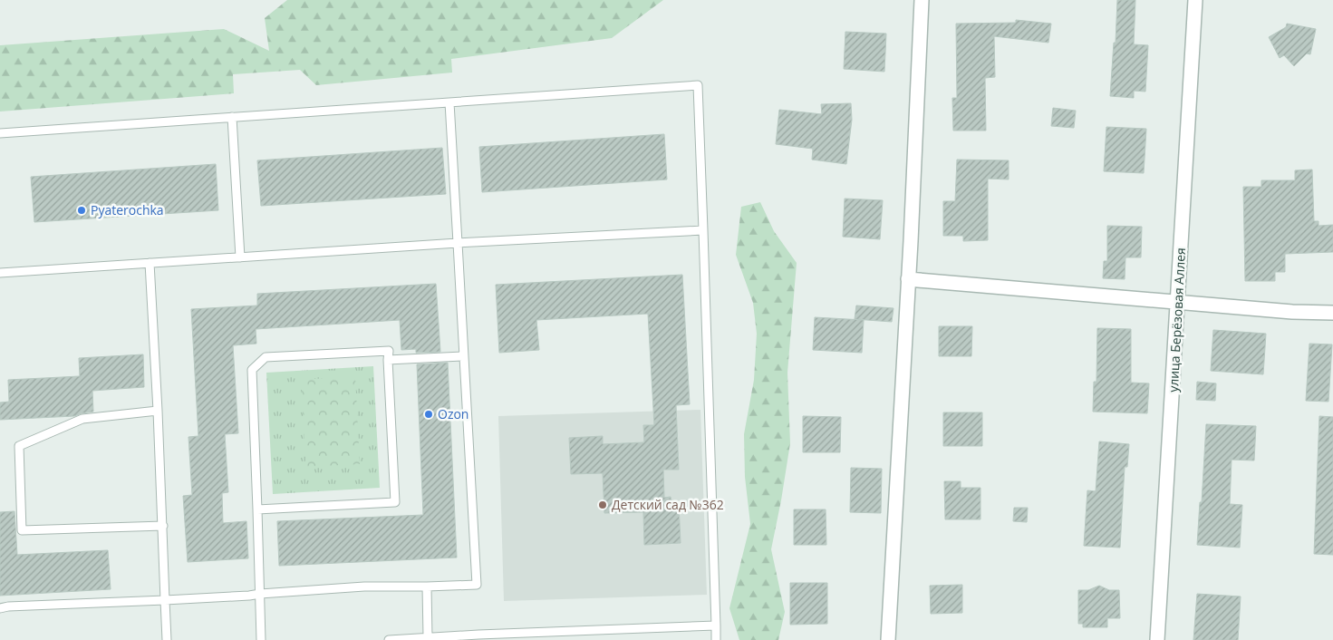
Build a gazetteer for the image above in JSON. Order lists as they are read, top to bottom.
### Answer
{
  "streets": {
    "street": ["улица Берёзовая Аллея"]
  },
  "places": ["Pyaterochka", "Ozon", "Детский сад №362"]
}
